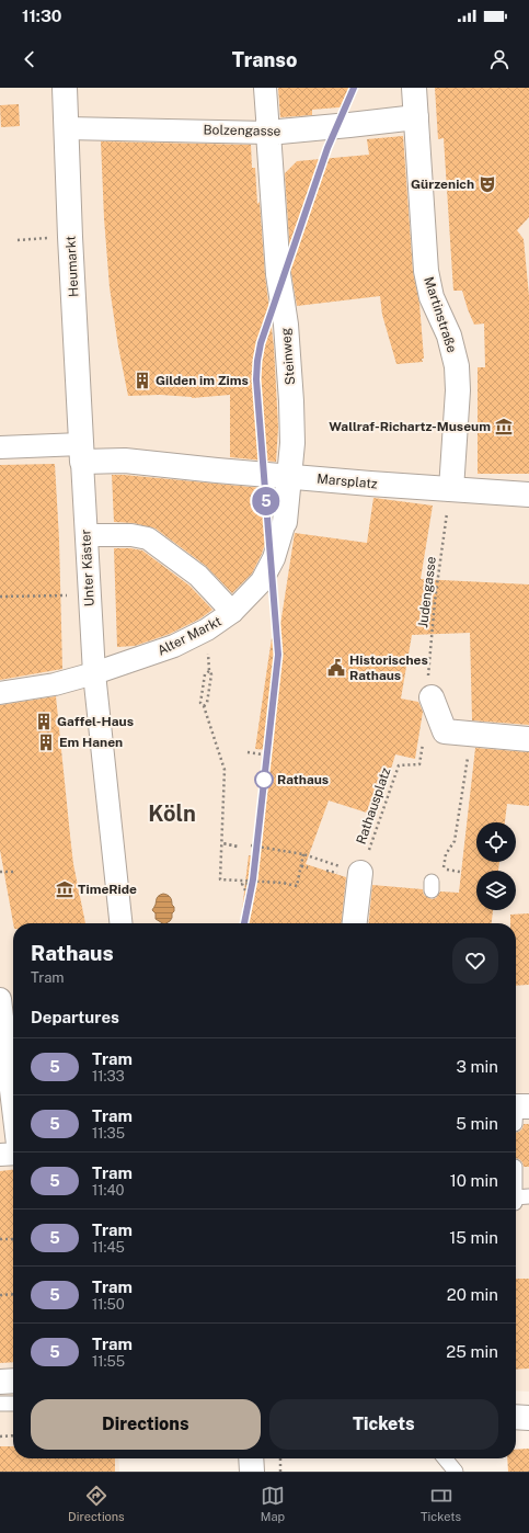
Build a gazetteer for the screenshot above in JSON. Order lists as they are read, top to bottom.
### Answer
{
  "streets": {
    "street": [
      "Bolzengasse",
      "Heumarkt",
      "Martinstraße",
      "Steinweg",
      "Marsplatz",
      "Unter Käster",
      "Alter Markt"
    ],
    "path": ["Judengasse", "Rathausplatz"]
  },
  "crossings": [
    ["Bolzengasse", "Heumarkt"],
    ["Bolzengasse", "Martinstraße"],
    ["Bolzengasse", "Steinweg"],
    ["Heumarkt", "Marsplatz"],
    ["Heumarkt", "Unter Käster"],
    ["Martinstraße", "Marsplatz"],
    ["Martinstraße", "Judengasse"],
    ["Steinweg", "Marsplatz"],
    ["Marsplatz", "Unter Käster"],
    ["Marsplatz", "Judengasse"],
    ["Unter Käster", "Alter Markt"]
  ],
  "districts": ["Köln"],
  "places": {
    "theatre": ["Gürzenich"],
    "building": ["Gilden im Zims", "Gaffel-Haus", "Em Hanen"],
    "museum": ["Wallraf-Richartz-Museum", "TimeRide"],
    "public building": ["Historisches Rathaus"],
    "other": ["Rathaus"]
  },
  "lines": ["tram line 5"],
  "page": {
    "status": "11:30",
    "header": "Transo",
    "on_map": "5",
    "heading": [
      ["Rathaus", "Tram"],
      "Departures"
    ],
    "list": [
      {
        "mark": "5",
        "name": "Tram",
        "note": "11:33",
        "value": "3 min"
      },
      {
        "mark": "5",
        "name": "Tram",
        "note": "11:35",
        "value": "5 min"
      },
      {
        "mark": "5",
        "name": "Tram",
        "note": "11:40",
        "value": "10 min"
      },
      {
        "mark": "5",
        "name": "Tram",
        "note": "11:45",
        "value": "15 min"
      },
      {
        "mark": "5",
        "name": "Tram",
        "note": "11:50",
        "value": "20 min"
      },
      {
        "mark": "5",
        "name": "Tram",
        "note": "11:55",
        "value": "25 min"
      }
    ],
    "buttons": ["Directions", "Tickets"],
    "tabs": ["Directions", "Map", "Tickets"]
  }
}
